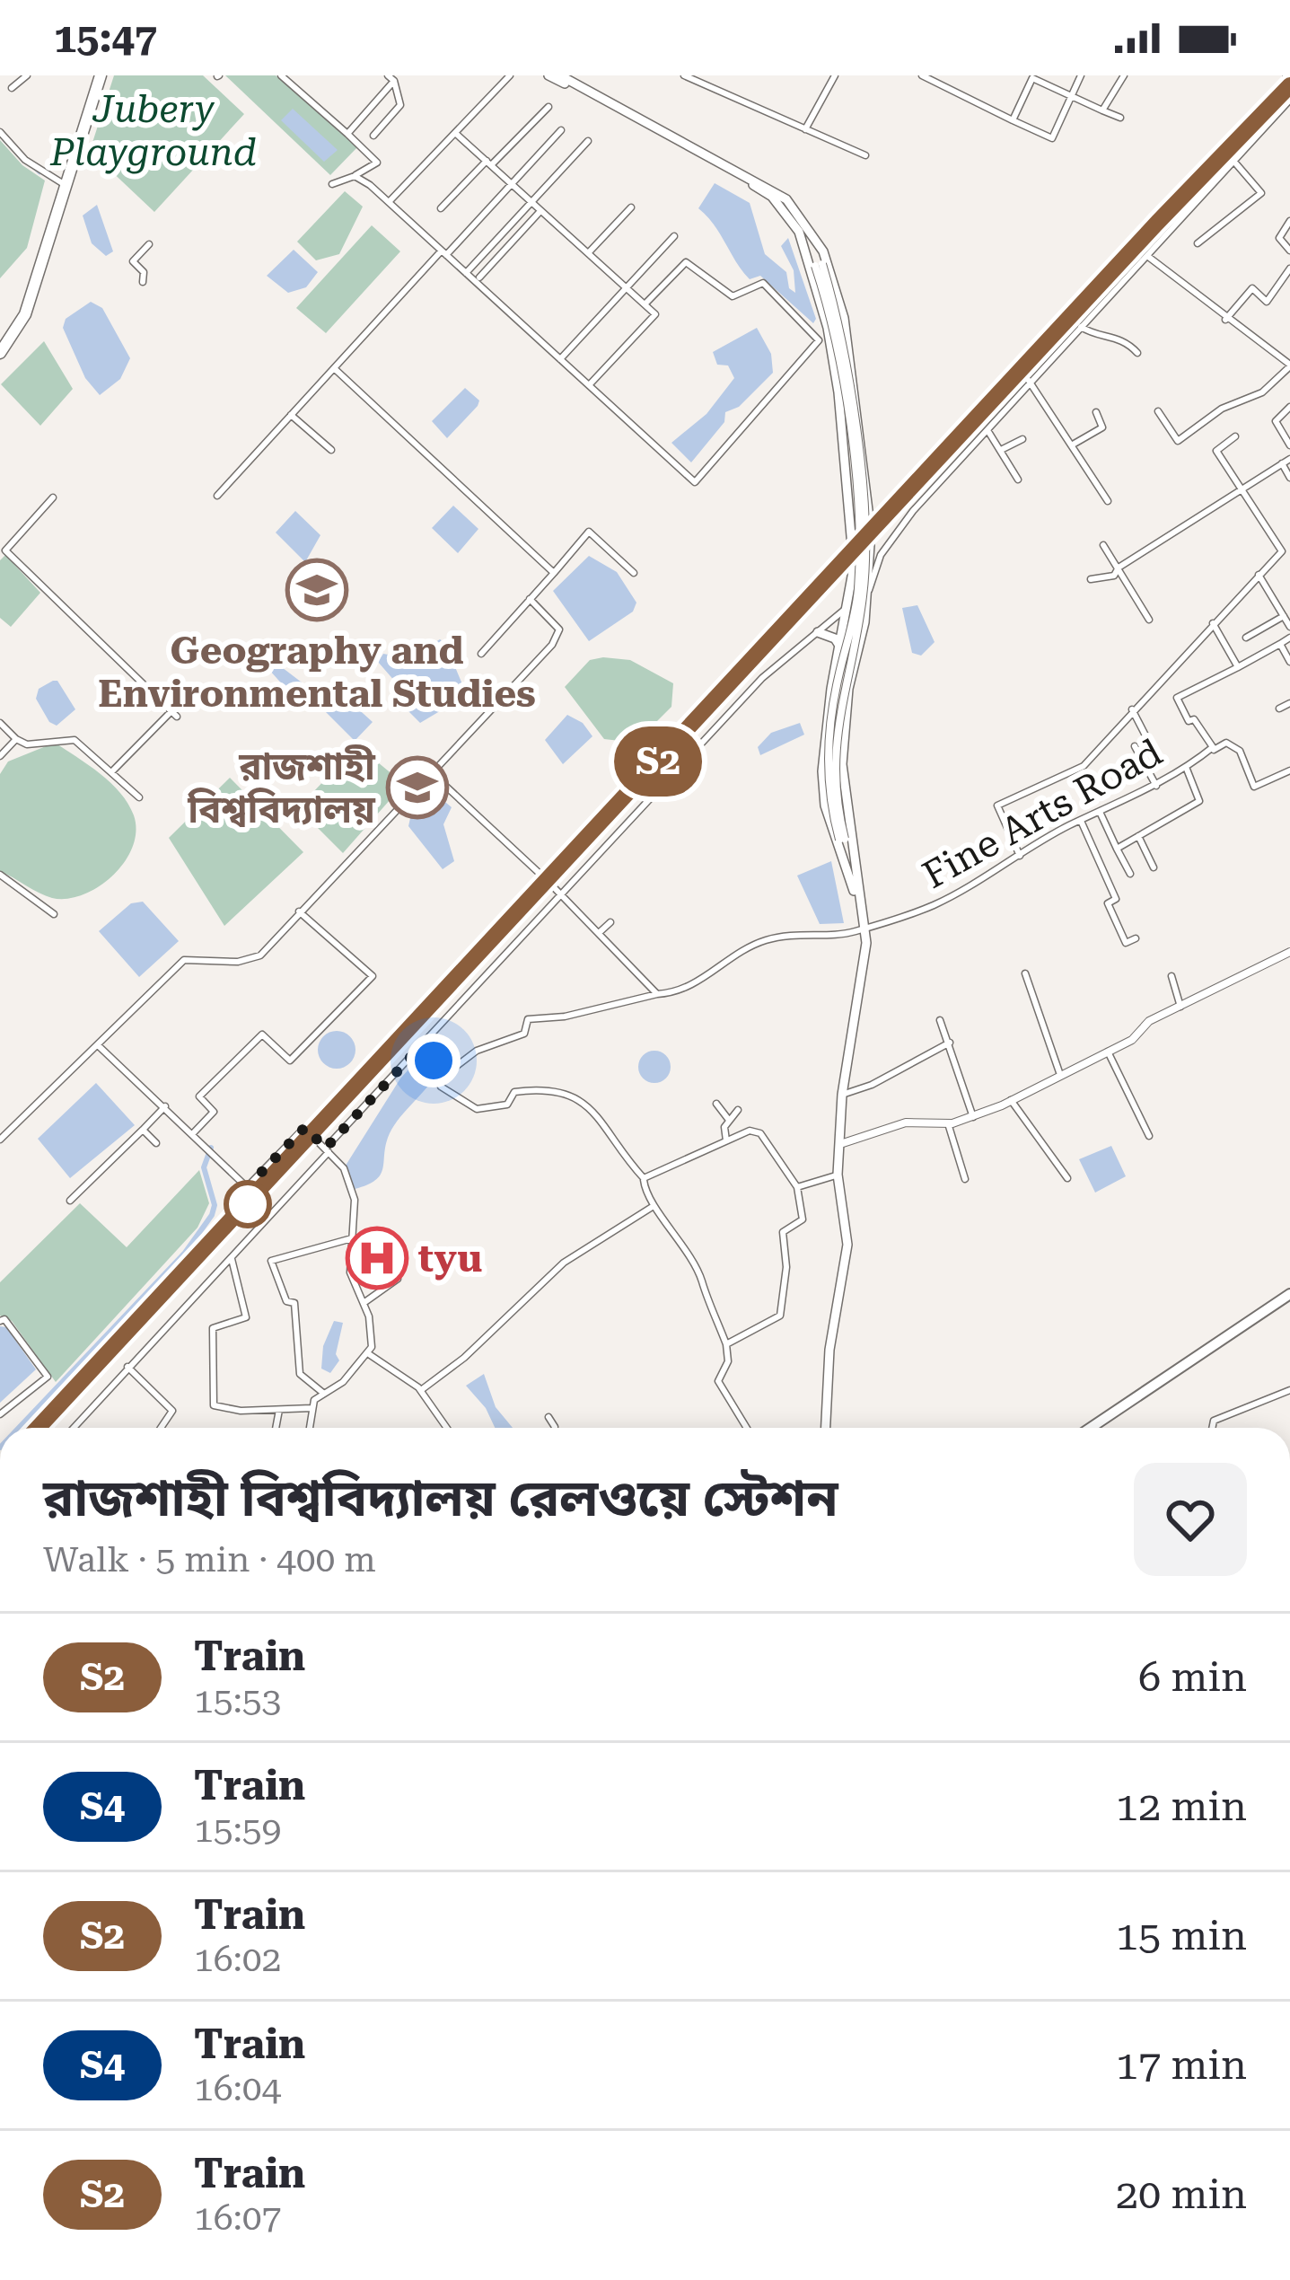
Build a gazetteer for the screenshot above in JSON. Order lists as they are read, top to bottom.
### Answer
{
  "streets": {
    "street": ["Fine Arts Road"]
  },
  "parks": ["Jubery Playground"],
  "places": {
    "school or university": ["Geography and Environmental Studies", "রাজশাহী বিশ্ববিদ্যালয়"],
    "hospital": ["tyu"]
  },
  "page": {
    "status": "15:47",
    "on_map": "S2",
    "heading": ["রাজশাহী বিশ্ববিদ্যালয় রেলওয়ে স্টেশন", "Walk · 5 min · 400 m"],
    "list": [
      {
        "mark": "S2",
        "name": "Train",
        "note": "15:53",
        "value": "6 min"
      },
      {
        "mark": "S4",
        "name": "Train",
        "note": "15:59",
        "value": "12 min"
      },
      {
        "mark": "S2",
        "name": "Train",
        "note": "16:02",
        "value": "15 min"
      },
      {
        "mark": "S4",
        "name": "Train",
        "note": "16:04",
        "value": "17 min"
      },
      {
        "mark": "S2",
        "name": "Train",
        "note": "16:07",
        "value": "20 min"
      }
    ]
  }
}
